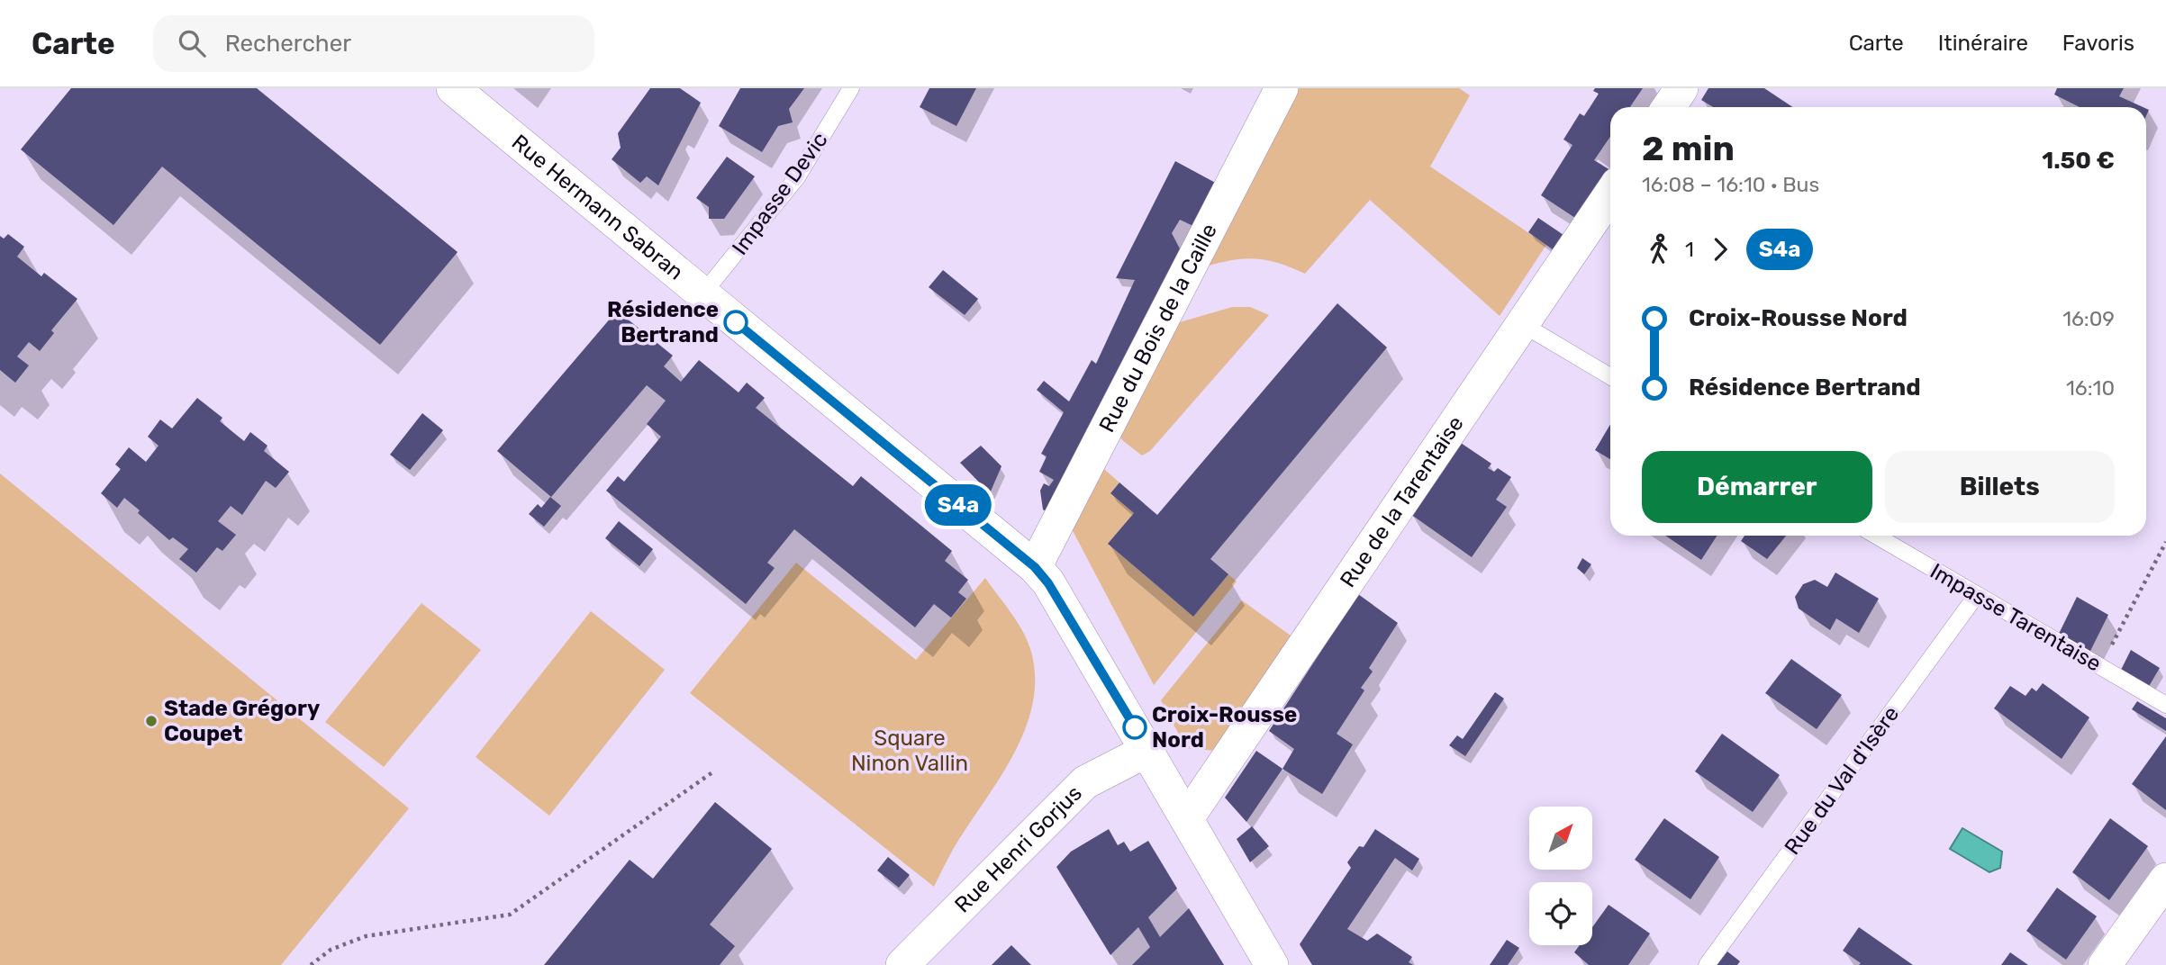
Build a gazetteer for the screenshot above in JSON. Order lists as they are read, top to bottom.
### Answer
{
  "streets": {
    "street": [
      "Rue Hermann Sabran",
      "Rue du Bois de la Caille",
      "Rue de la Tarentaise",
      "Rue Henri Gorjus"
    ],
    "lane": ["Impasse Devic", "Impasse Tarentaise", "Rue du Val d'Isère"]
  },
  "crossings": [
    ["Impasse Devic", "Rue Hermann Sabran"],
    ["Rue Hermann Sabran", "Rue du Bois de la Caille"],
    ["Rue Hermann Sabran", "Rue de la Tarentaise"],
    ["Rue Hermann Sabran", "Rue Henri Gorjus"],
    ["Impasse Tarentaise", "Rue du Val d'Isère"]
  ],
  "parks": ["Square Ninon Vallin"],
  "places": ["Résidence Bertrand", "Stade Grégory Coupet", "Croix-Rousse Nord"],
  "lines": ["bus line S4a"],
  "north": "top right",
  "page": {
    "header": "Carte",
    "search": "Rechercher",
    "nav": ["Carte", "Itinéraire", "Favoris"],
    "on_map": "S4a",
    "heading": ["2 min", "16:08 – 16:10 · Bus", "1.50 €"],
    "legs": ["1", "S4a"],
    "list": [
      {
        "name": "Croix-Rousse Nord",
        "value": "16:09"
      },
      {
        "name": "Résidence Bertrand",
        "value": "16:10"
      }
    ],
    "buttons": ["Démarrer", "Billets"]
  }
}
